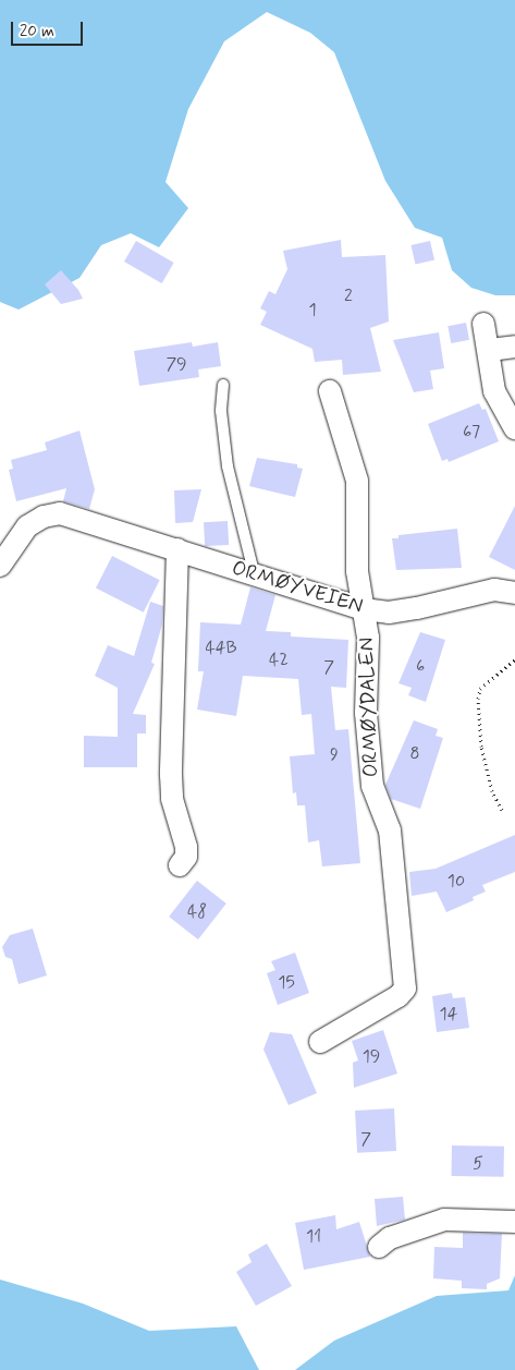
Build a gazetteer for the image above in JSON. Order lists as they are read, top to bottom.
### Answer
{
  "streets": {
    "street": ["ORMØYVEIEN", "ORMØYDALEN"]
  },
  "crossings": [
    ["ORMØYVEIEN", "ORMØYDALEN"]
  ],
  "house_numbers": [
    "2",
    "1",
    "79",
    "67",
    "44B",
    "42",
    "6",
    "7",
    "8",
    "9",
    "10",
    "48",
    "15",
    "14",
    "19",
    "7",
    "5",
    "11"
  ],
  "scale_bar": "20 m"
}
